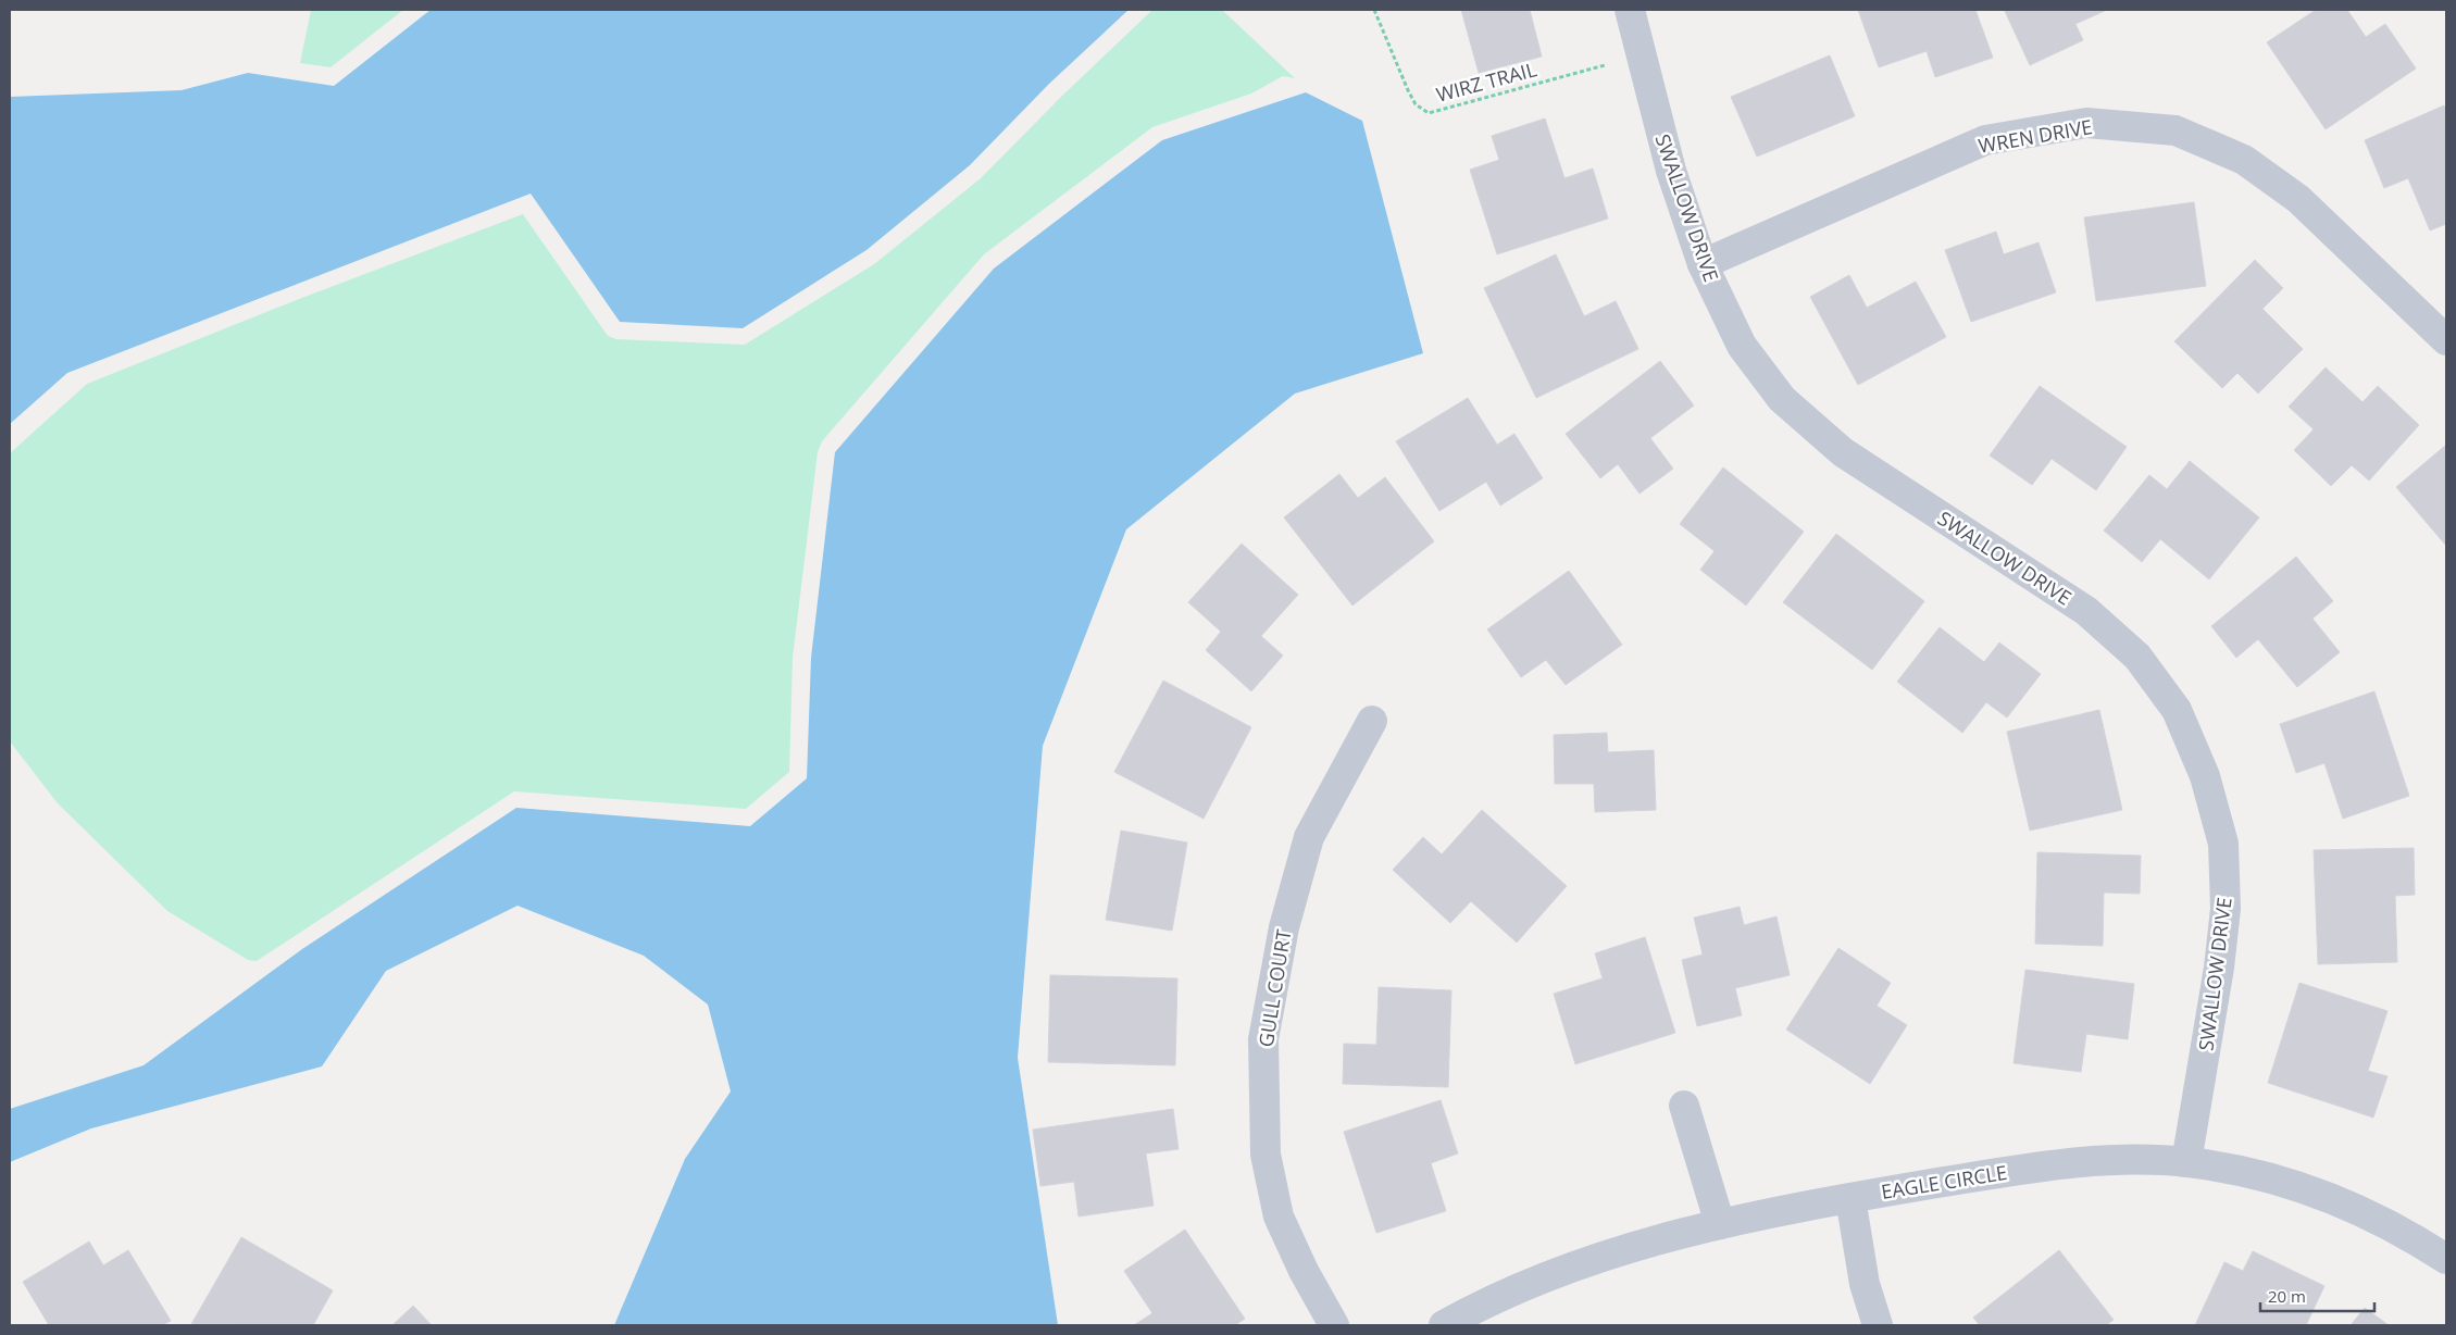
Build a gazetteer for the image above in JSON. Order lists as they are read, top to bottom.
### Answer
{
  "streets": {
    "street": [
      "WREN DRIVE",
      "SWALLOW DRIVE",
      "GULL COURT",
      "EAGLE CIRCLE"
    ],
    "path": ["WIRZ TRAIL"]
  },
  "crossings": [
    ["WREN DRIVE", "SWALLOW DRIVE"],
    ["SWALLOW DRIVE", "EAGLE CIRCLE"]
  ],
  "scale_bar": "20 m"
}
